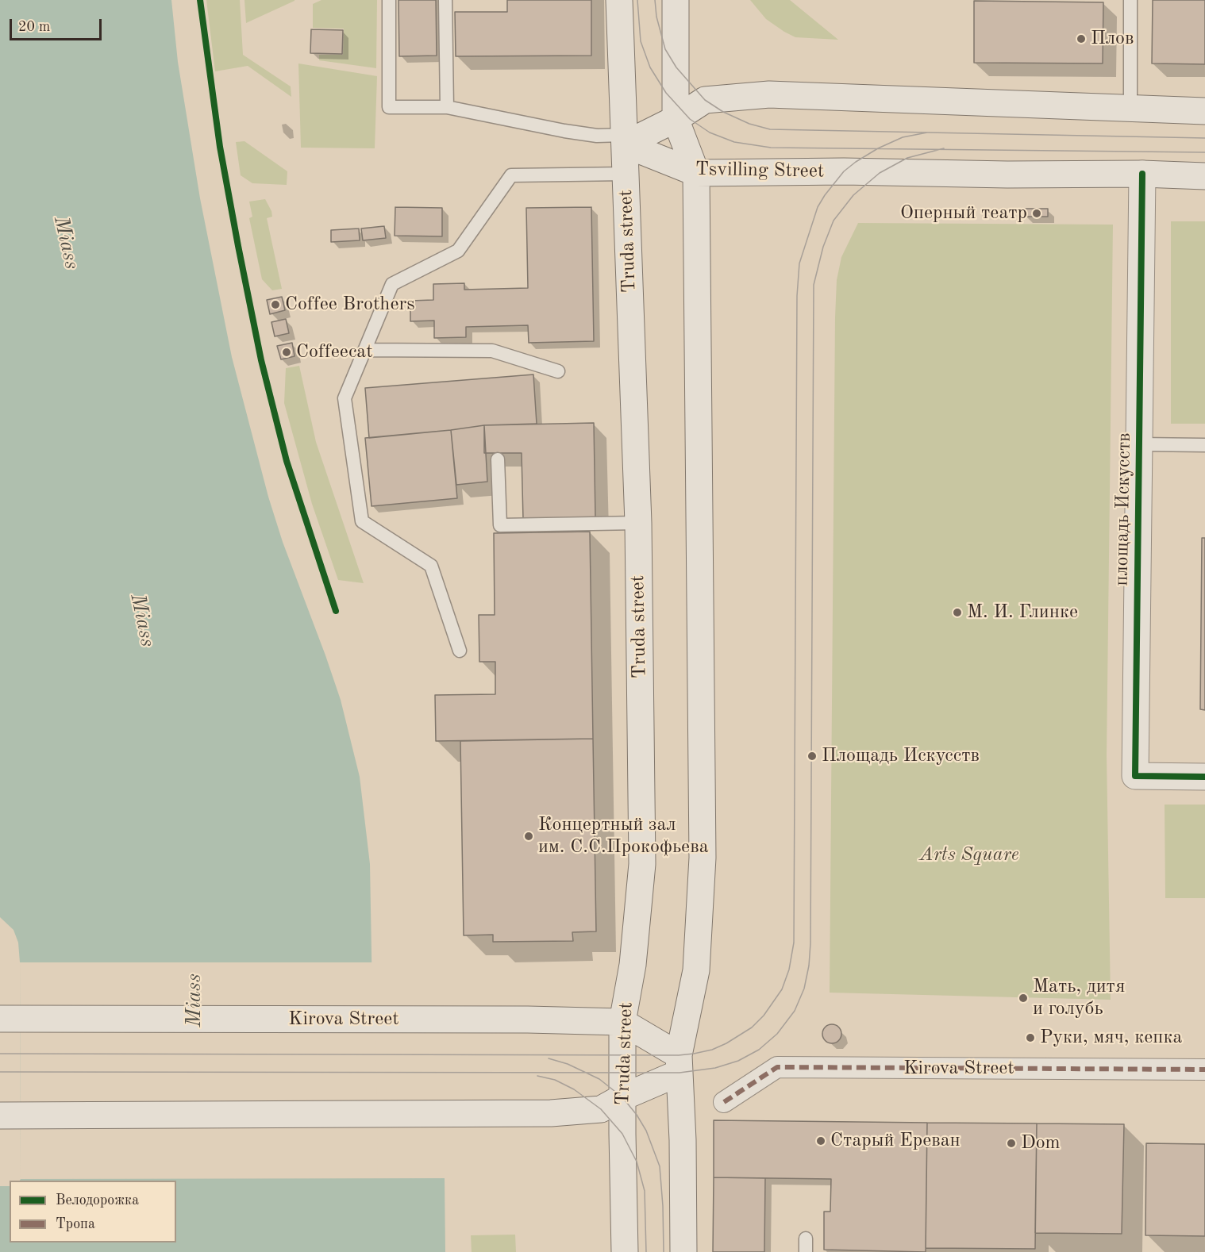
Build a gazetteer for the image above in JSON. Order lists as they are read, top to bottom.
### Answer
{
  "streets": {
    "main road": [
      "Tsvilling Street",
      "Truda street",
      "площадь Искусств",
      "Kirova Street"
    ]
  },
  "crossings": [
    ["Tsvilling Street", "Truda street"],
    ["Tsvilling Street", "площадь Искусств"],
    ["Truda street", "Kirova Street"]
  ],
  "water": ["Miass"],
  "parks": ["Arts Square"],
  "places": [
    "Плов",
    "Оперный театр",
    "Coffee Brothers",
    "Coffeecat",
    "М. И. Глинке",
    "Площадь Искусств",
    "Концертный зал им. С.С.Прокофьева",
    "Мать, дитя и голубь",
    "Руки, мяч, кепка",
    "Старый Ереван",
    "Dom"
  ],
  "legend": ["Велодорожка", "Тропа"],
  "scale_bar": "20 m"
}
